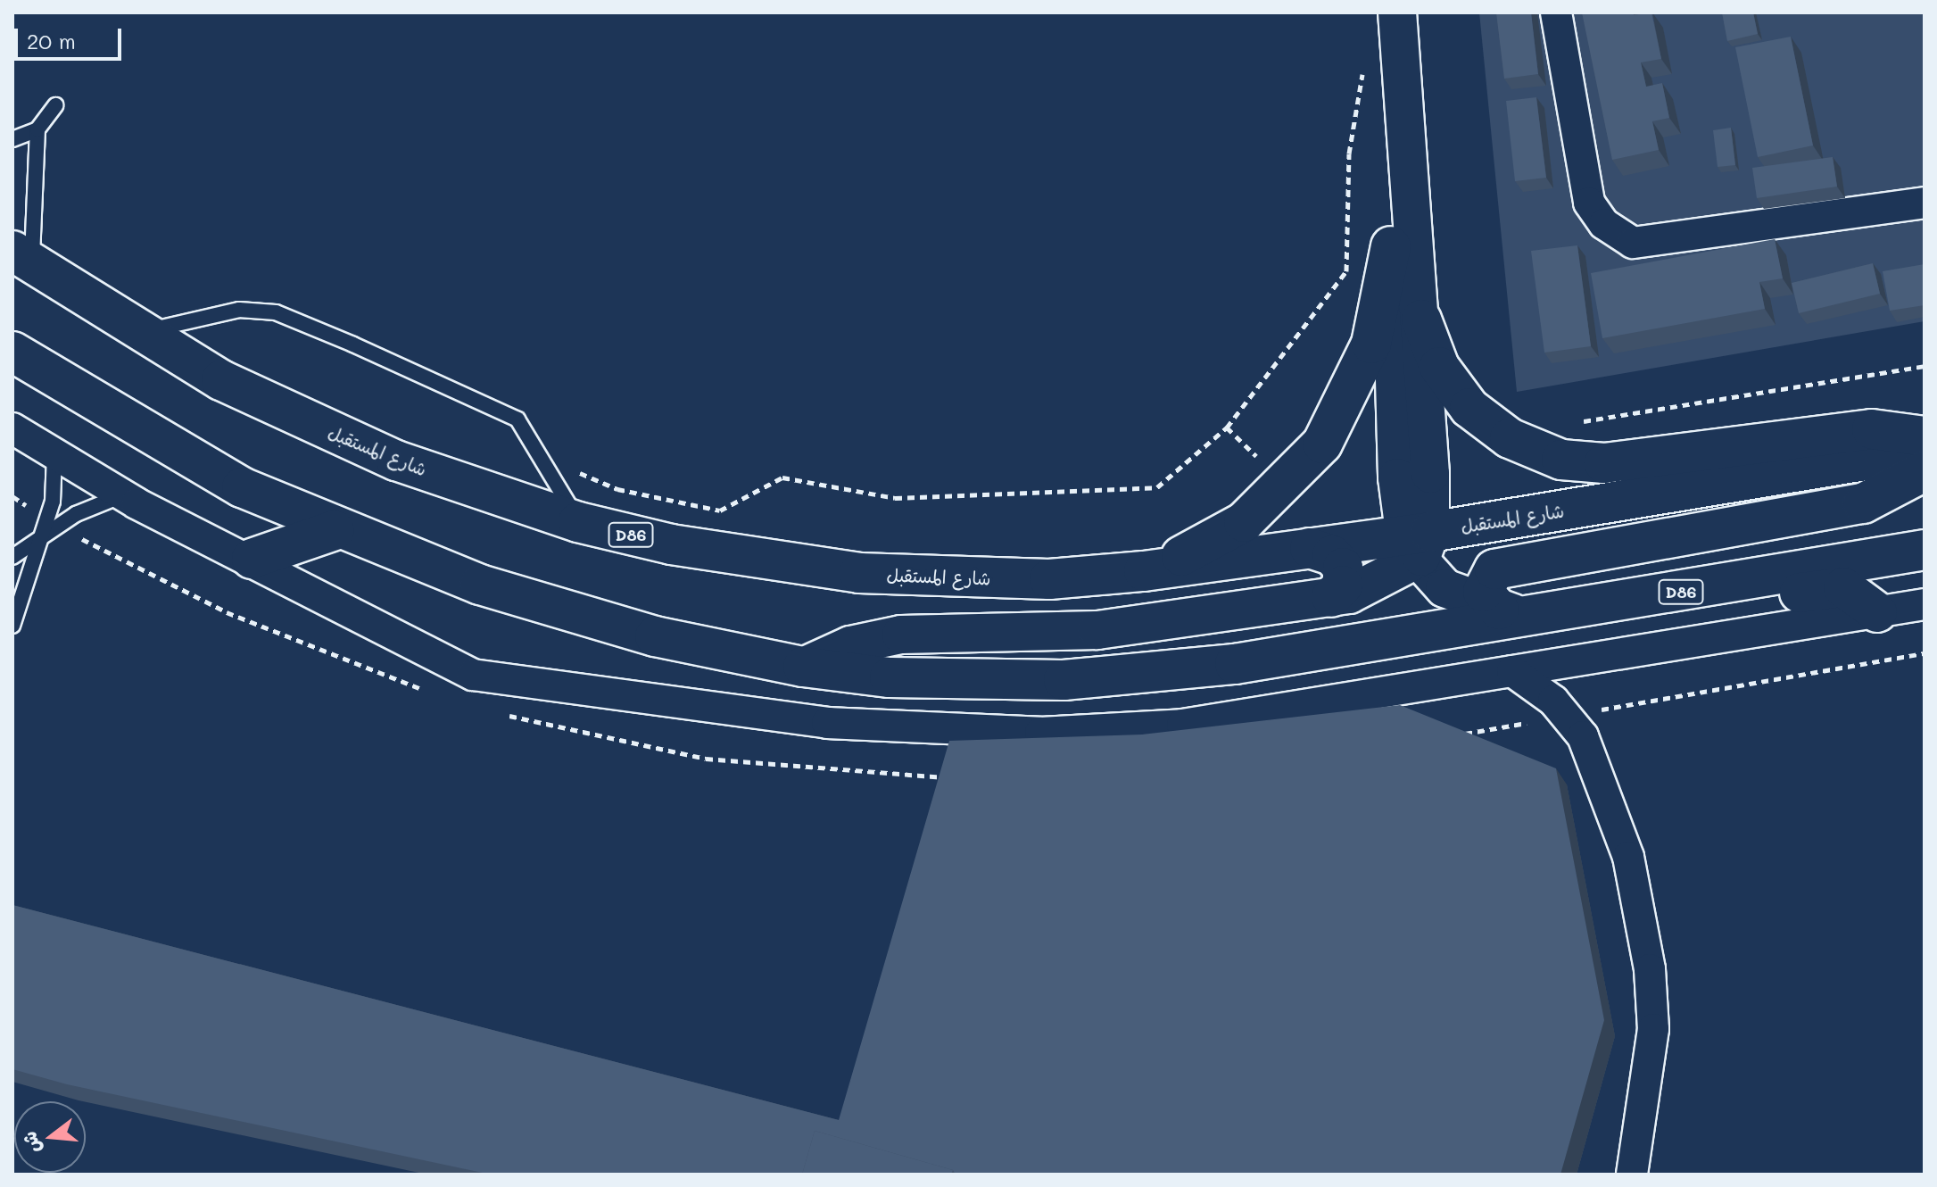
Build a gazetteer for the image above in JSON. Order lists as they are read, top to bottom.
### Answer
{
  "streets": {
    "main road": ["شارع المستقبل", "D86"]
  },
  "scale_bar": "20 m",
  "north": "left"
}
